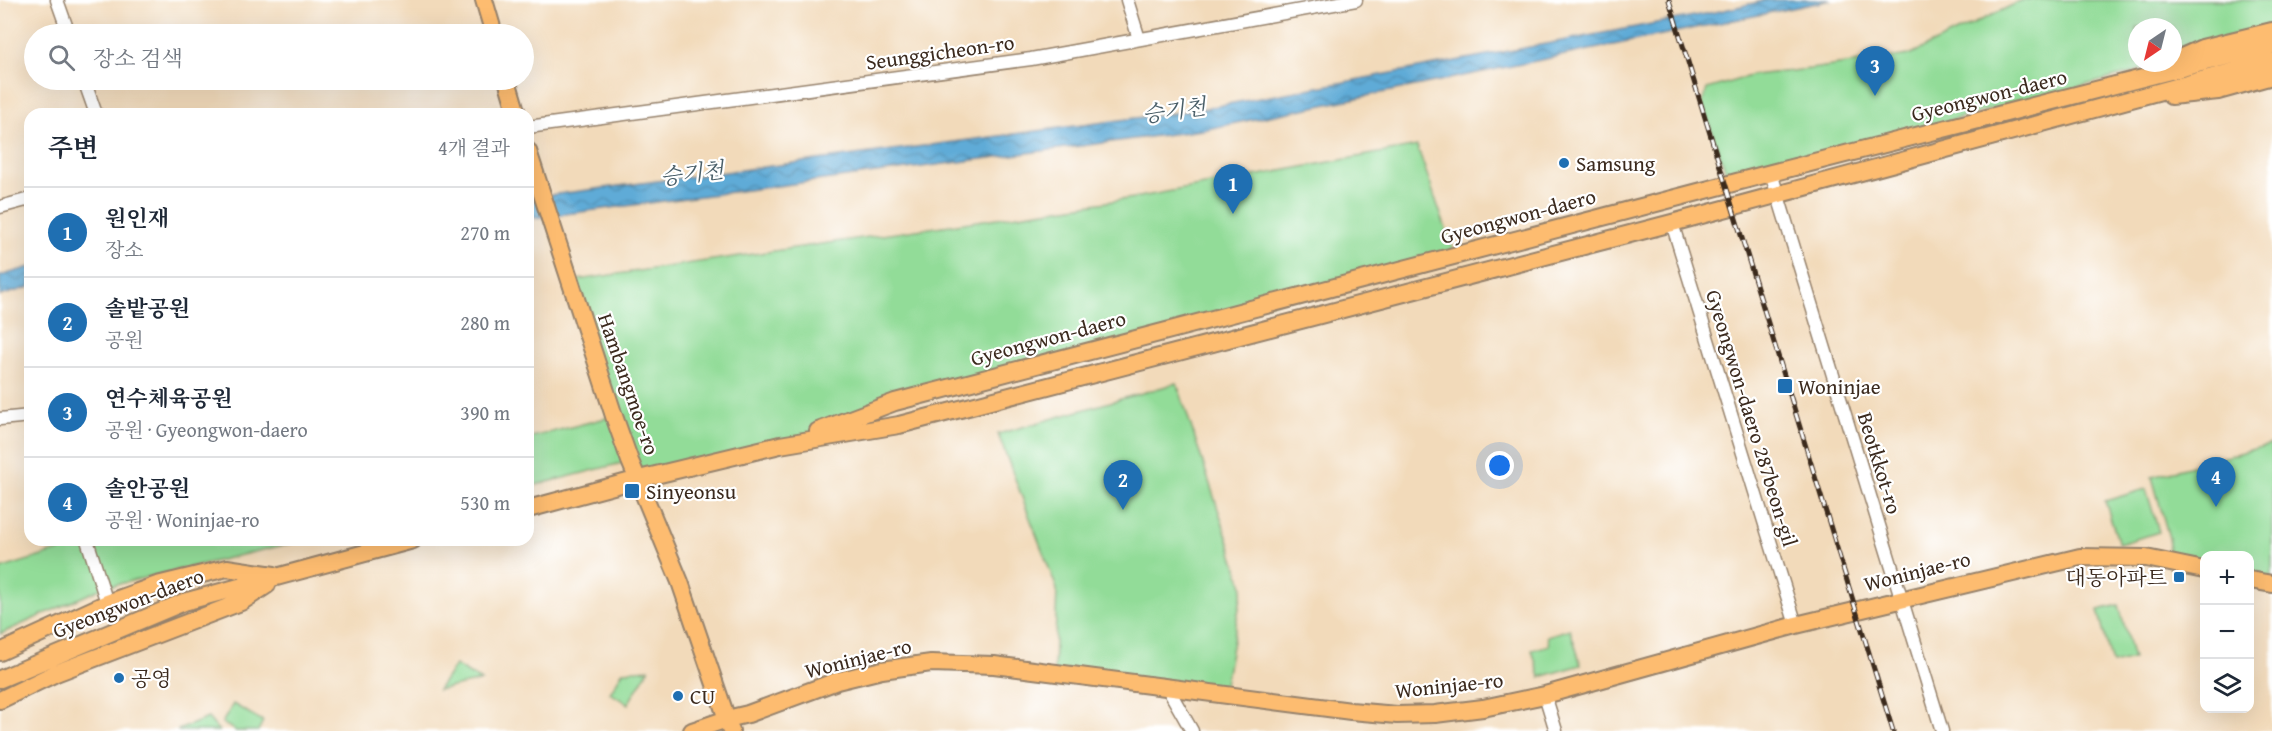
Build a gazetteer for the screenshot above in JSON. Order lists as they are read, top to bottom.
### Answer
{
  "streets": {
    "main road": ["Gyeongwon-daero", "Hambangmoe-ro", "Woninjae-ro"],
    "street": ["Seunggicheon-ro", "Gyeongwon-daero 287beon-gil", "Beotkkot-ro"]
  },
  "crossings": [
    ["Gyeongwon-daero", "Hambangmoe-ro"],
    ["Gyeongwon-daero", "Gyeongwon-daero 287beon-gil"],
    ["Gyeongwon-daero", "Beotkkot-ro"],
    ["Hambangmoe-ro", "Woninjae-ro"],
    ["Gyeongwon-daero 287beon-gil", "Woninjae-ro"],
    ["Beotkkot-ro", "Woninjae-ro"]
  ],
  "water": ["승기천"],
  "places": {
    "other": ["Samsung", "공영", "CU"],
    "transit": ["Woninjae", "Sinyeonsu", "대동아파트"]
  },
  "north": "bottom left",
  "page": {
    "search": "장소 검색",
    "pins": [
      "3",
      "1",
      "4",
      "2"
    ],
    "heading": ["주변", "4개 결과"],
    "list": [
      {
        "mark": "1",
        "name": "원인재",
        "note": "장소",
        "value": "270 m"
      },
      {
        "mark": "2",
        "name": "솔밭공원",
        "note": "공원",
        "value": "280 m"
      },
      {
        "mark": "3",
        "name": "연수체육공원",
        "note": "공원 · Gyeongwon-daero",
        "value": "390 m"
      },
      {
        "mark": "4",
        "name": "솔안공원",
        "note": "공원 · Woninjae-ro",
        "value": "530 m"
      }
    ],
    "map_buttons": ["+", "−"]
  }
}
